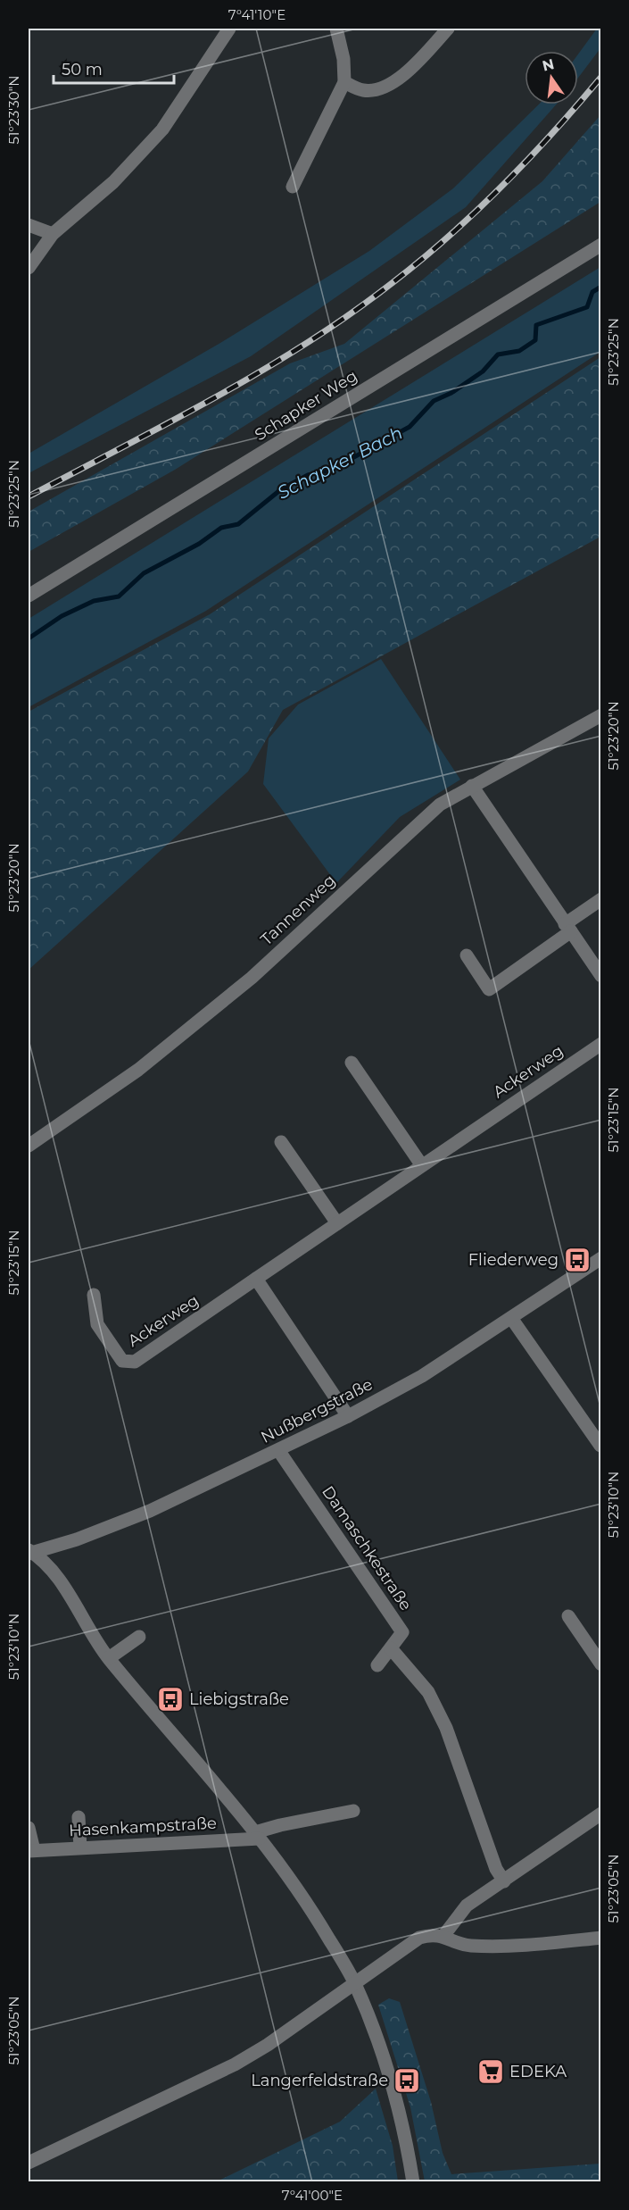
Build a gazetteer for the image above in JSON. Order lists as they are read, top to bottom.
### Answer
{
  "streets": {
    "street": [
      "Schapker Weg",
      "Tannenweg",
      "Ackerweg",
      "Nußbergstraße",
      "Damaschkestraße",
      "Hasenkampstraße"
    ]
  },
  "crossings": [
    ["Nußbergstraße", "Damaschkestraße"]
  ],
  "water": ["Schapker Bach"],
  "places": {
    "bus stop": ["Fliederweg", "Liebigstraße", "Langerfeldstraße"],
    "supermarket": ["EDEKA"]
  },
  "scale_bar": "50 m",
  "north": "top",
  "coordinates": [
    "7°41'10\"E",
    "51°23'30\"N",
    "51°23'25\"N",
    "51°23'20\"N",
    "51°23'15\"N",
    "51°23'10\"N",
    "51°23'05\"N",
    "7°41'00\"E"
  ]
}
